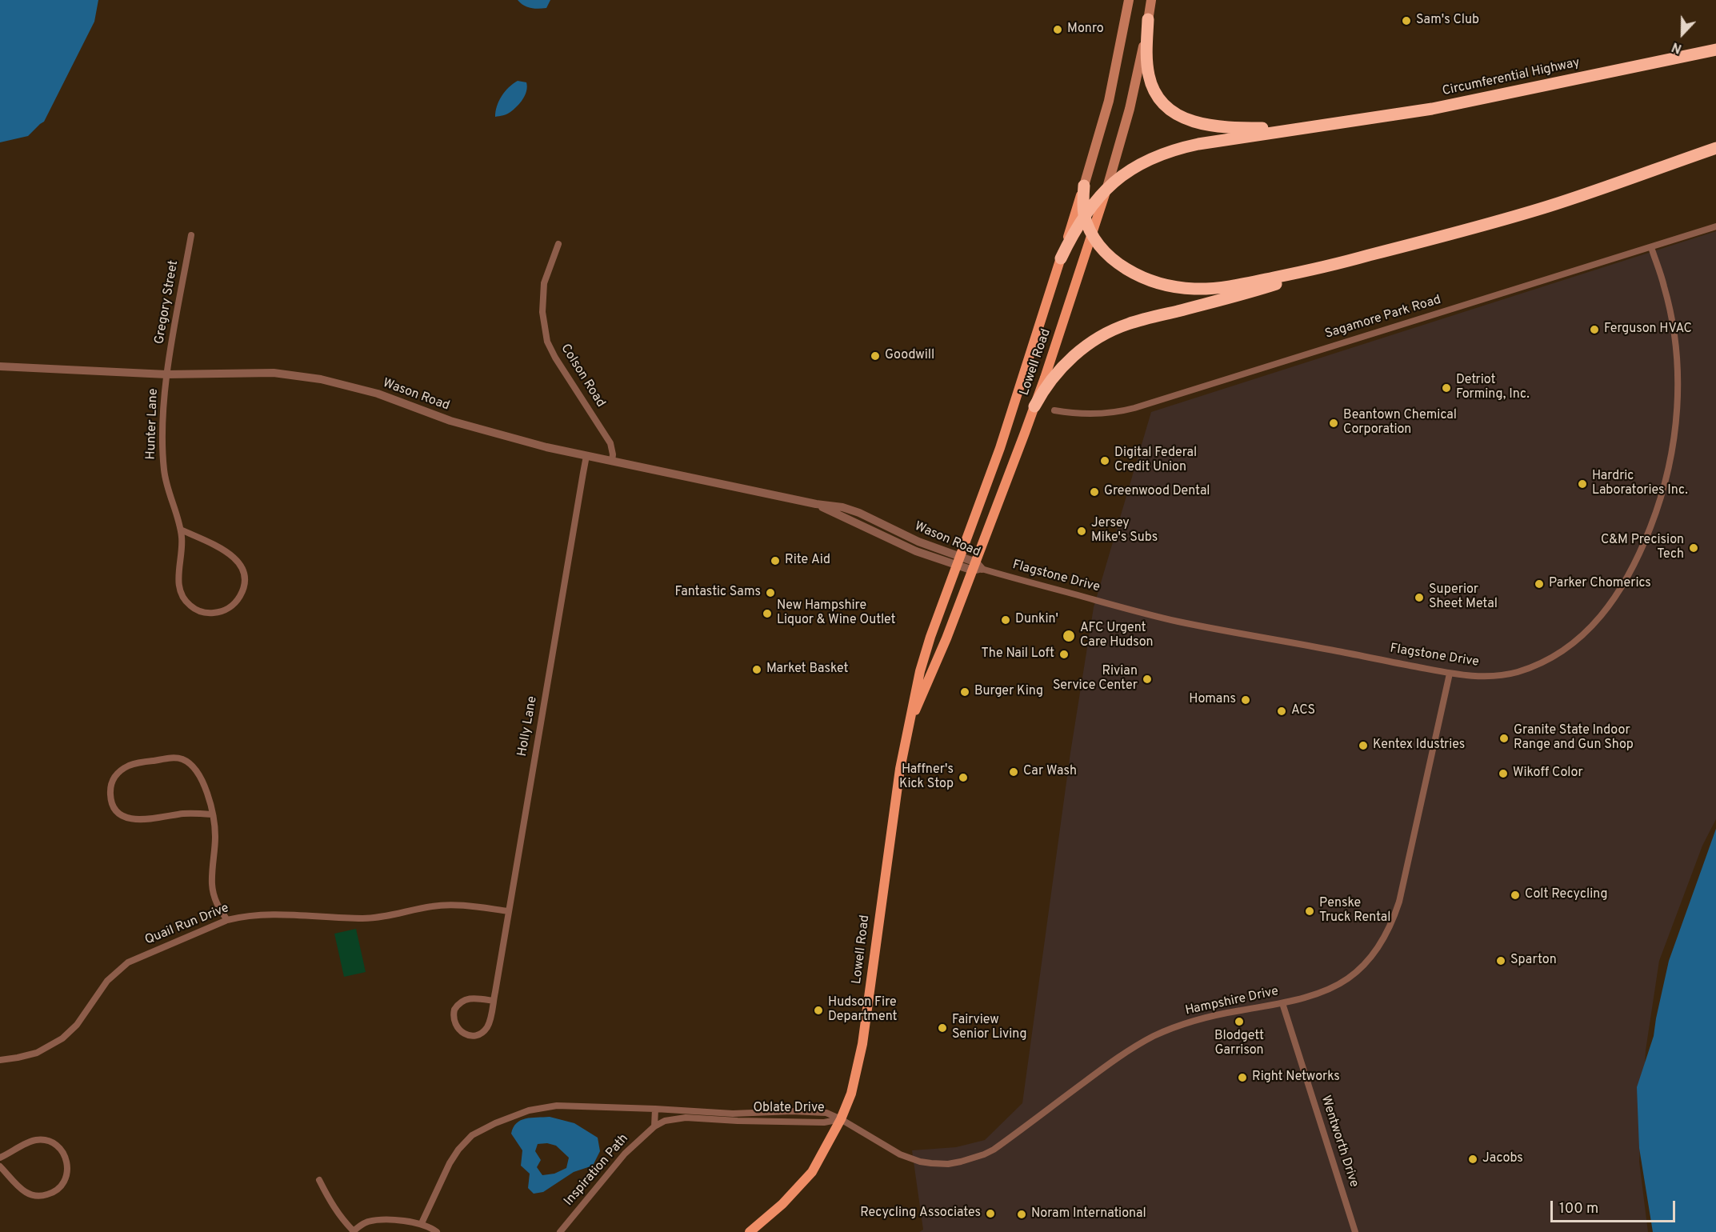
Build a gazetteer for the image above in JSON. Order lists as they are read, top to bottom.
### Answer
{
  "streets": {
    "highway": ["Circumferential Highway"],
    "main road": ["Lowell Road"],
    "street": [
      "Gregory Street",
      "Sagamore Park Road",
      "Colson Road",
      "Wason Road",
      "Hunter Lane",
      "Flagstone Drive",
      "Holly Lane",
      "Quail Run Drive",
      "Hampshire Drive",
      "Oblate Drive",
      "Wentworth Drive",
      "Inspiration Path"
    ]
  },
  "crossings": [
    ["Gregory Street", "Wason Road"],
    ["Gregory Street", "Hunter Lane"],
    ["Sagamore Park Road", "Flagstone Drive"],
    ["Lowell Road", "Wason Road"],
    ["Lowell Road", "Flagstone Drive"],
    ["Lowell Road", "Hampshire Drive"],
    ["Lowell Road", "Oblate Drive"],
    ["Colson Road", "Wason Road"],
    ["Wason Road", "Hunter Lane"],
    ["Wason Road", "Flagstone Drive"],
    ["Wason Road", "Holly Lane"],
    ["Flagstone Drive", "Hampshire Drive"],
    ["Holly Lane", "Quail Run Drive"],
    ["Hampshire Drive", "Oblate Drive"],
    ["Hampshire Drive", "Wentworth Drive"],
    ["Oblate Drive", "Inspiration Path"]
  ],
  "places": [
    "Sam's Club",
    "Monro",
    "Ferguson HVAC",
    "Goodwill",
    "Detriot Forming, Inc.",
    "Beantown Chemical Corporation",
    "Digital Federal Credit Union",
    "Hardric Laboratories Inc.",
    "Greenwood Dental",
    "Jersey Mike's Subs",
    "C&M Precision Tech",
    "Rite Aid",
    "Parker Chomerics",
    "Fantastic Sams",
    "Superior Sheet Metal",
    "New Hampshire Liquor & Wine Outlet",
    "Dunkin'",
    "AFC Urgent Care Hudson",
    "The Nail Loft",
    "Market Basket",
    "Rivian Service Center",
    "Burger King",
    "Homans",
    "ACS",
    "Granite State Indoor Range and Gun Shop",
    "Kentex Idustries",
    "Car Wash",
    "Wikoff Color",
    "Haffner's Kick Stop",
    "Colt Recycling",
    "Penske Truck Rental",
    "Sparton",
    "Hudson Fire Department",
    "Blodgett Garrison",
    "Fairview Senior Living",
    "Right Networks",
    "Jacobs",
    "Recycling Associates",
    "Noram International"
  ],
  "scale_bar": "100 m",
  "north": "bottom"
}
